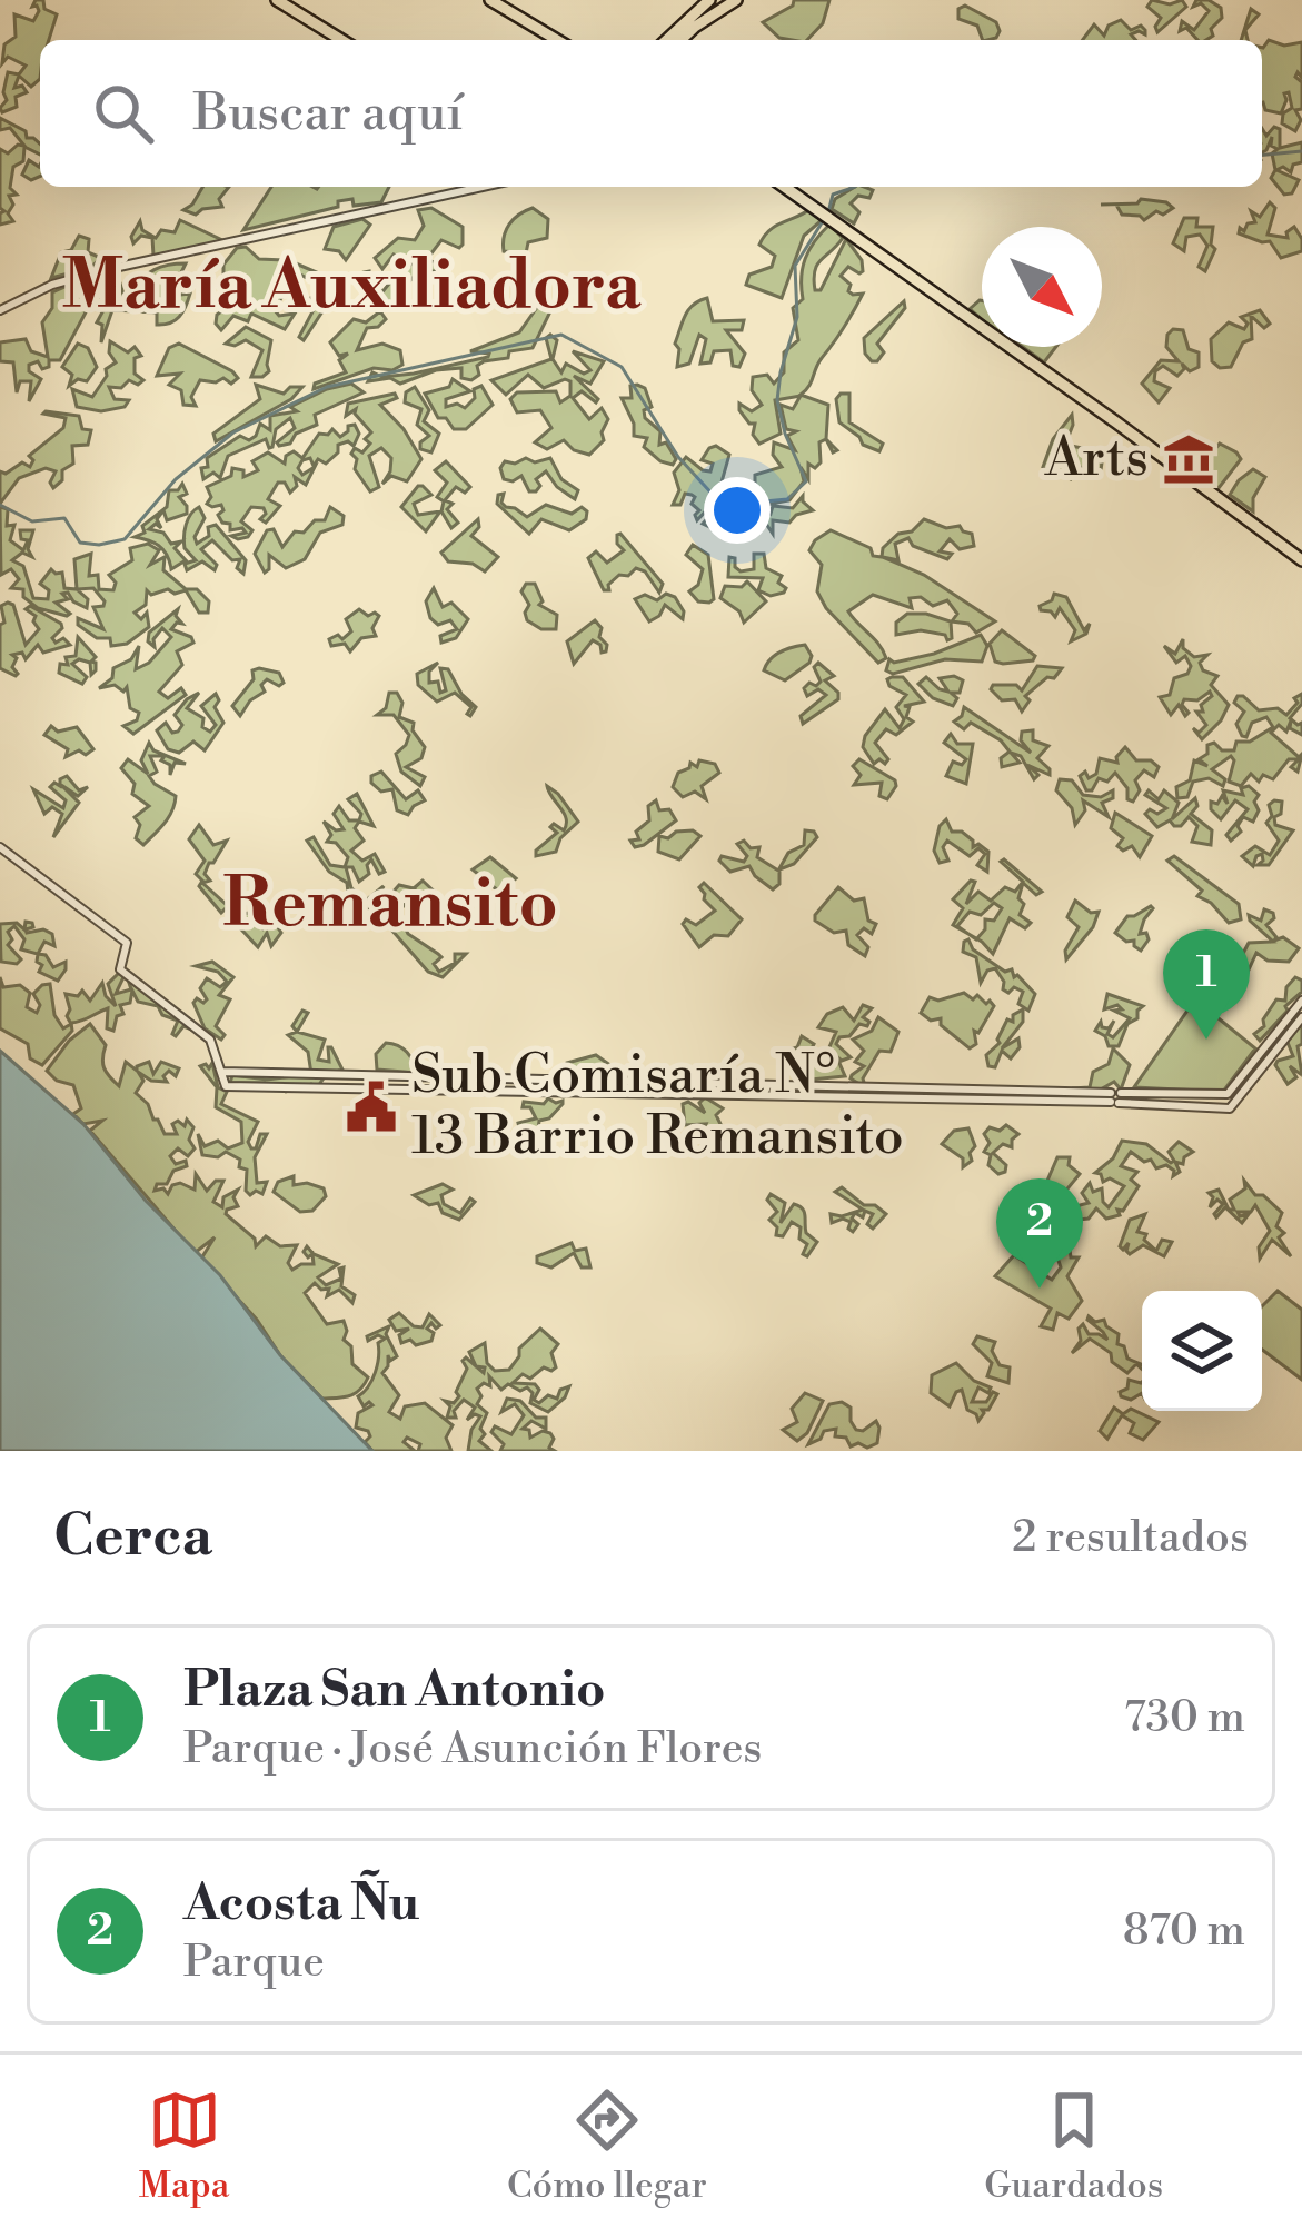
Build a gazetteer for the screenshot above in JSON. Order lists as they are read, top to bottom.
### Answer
{
  "districts": ["María Auxiliadora", "Remansito"],
  "places": {
    "museum": ["Arts"],
    "public building": ["Sub Comisaría N° 13 Barrio Remansito"]
  },
  "north": "bottom right",
  "page": {
    "search": "Buscar aquí",
    "pins": ["1", "2"],
    "heading": ["Cerca", "2 resultados"],
    "list": [
      {
        "mark": "1",
        "name": "Plaza San Antonio",
        "note": "Parque · José Asunción Flores",
        "value": "730 m"
      },
      {
        "mark": "2",
        "name": "Acosta Ñu",
        "note": "Parque",
        "value": "870 m"
      }
    ],
    "nav": ["Mapa", "Cómo llegar", "Guardados"]
  }
}
